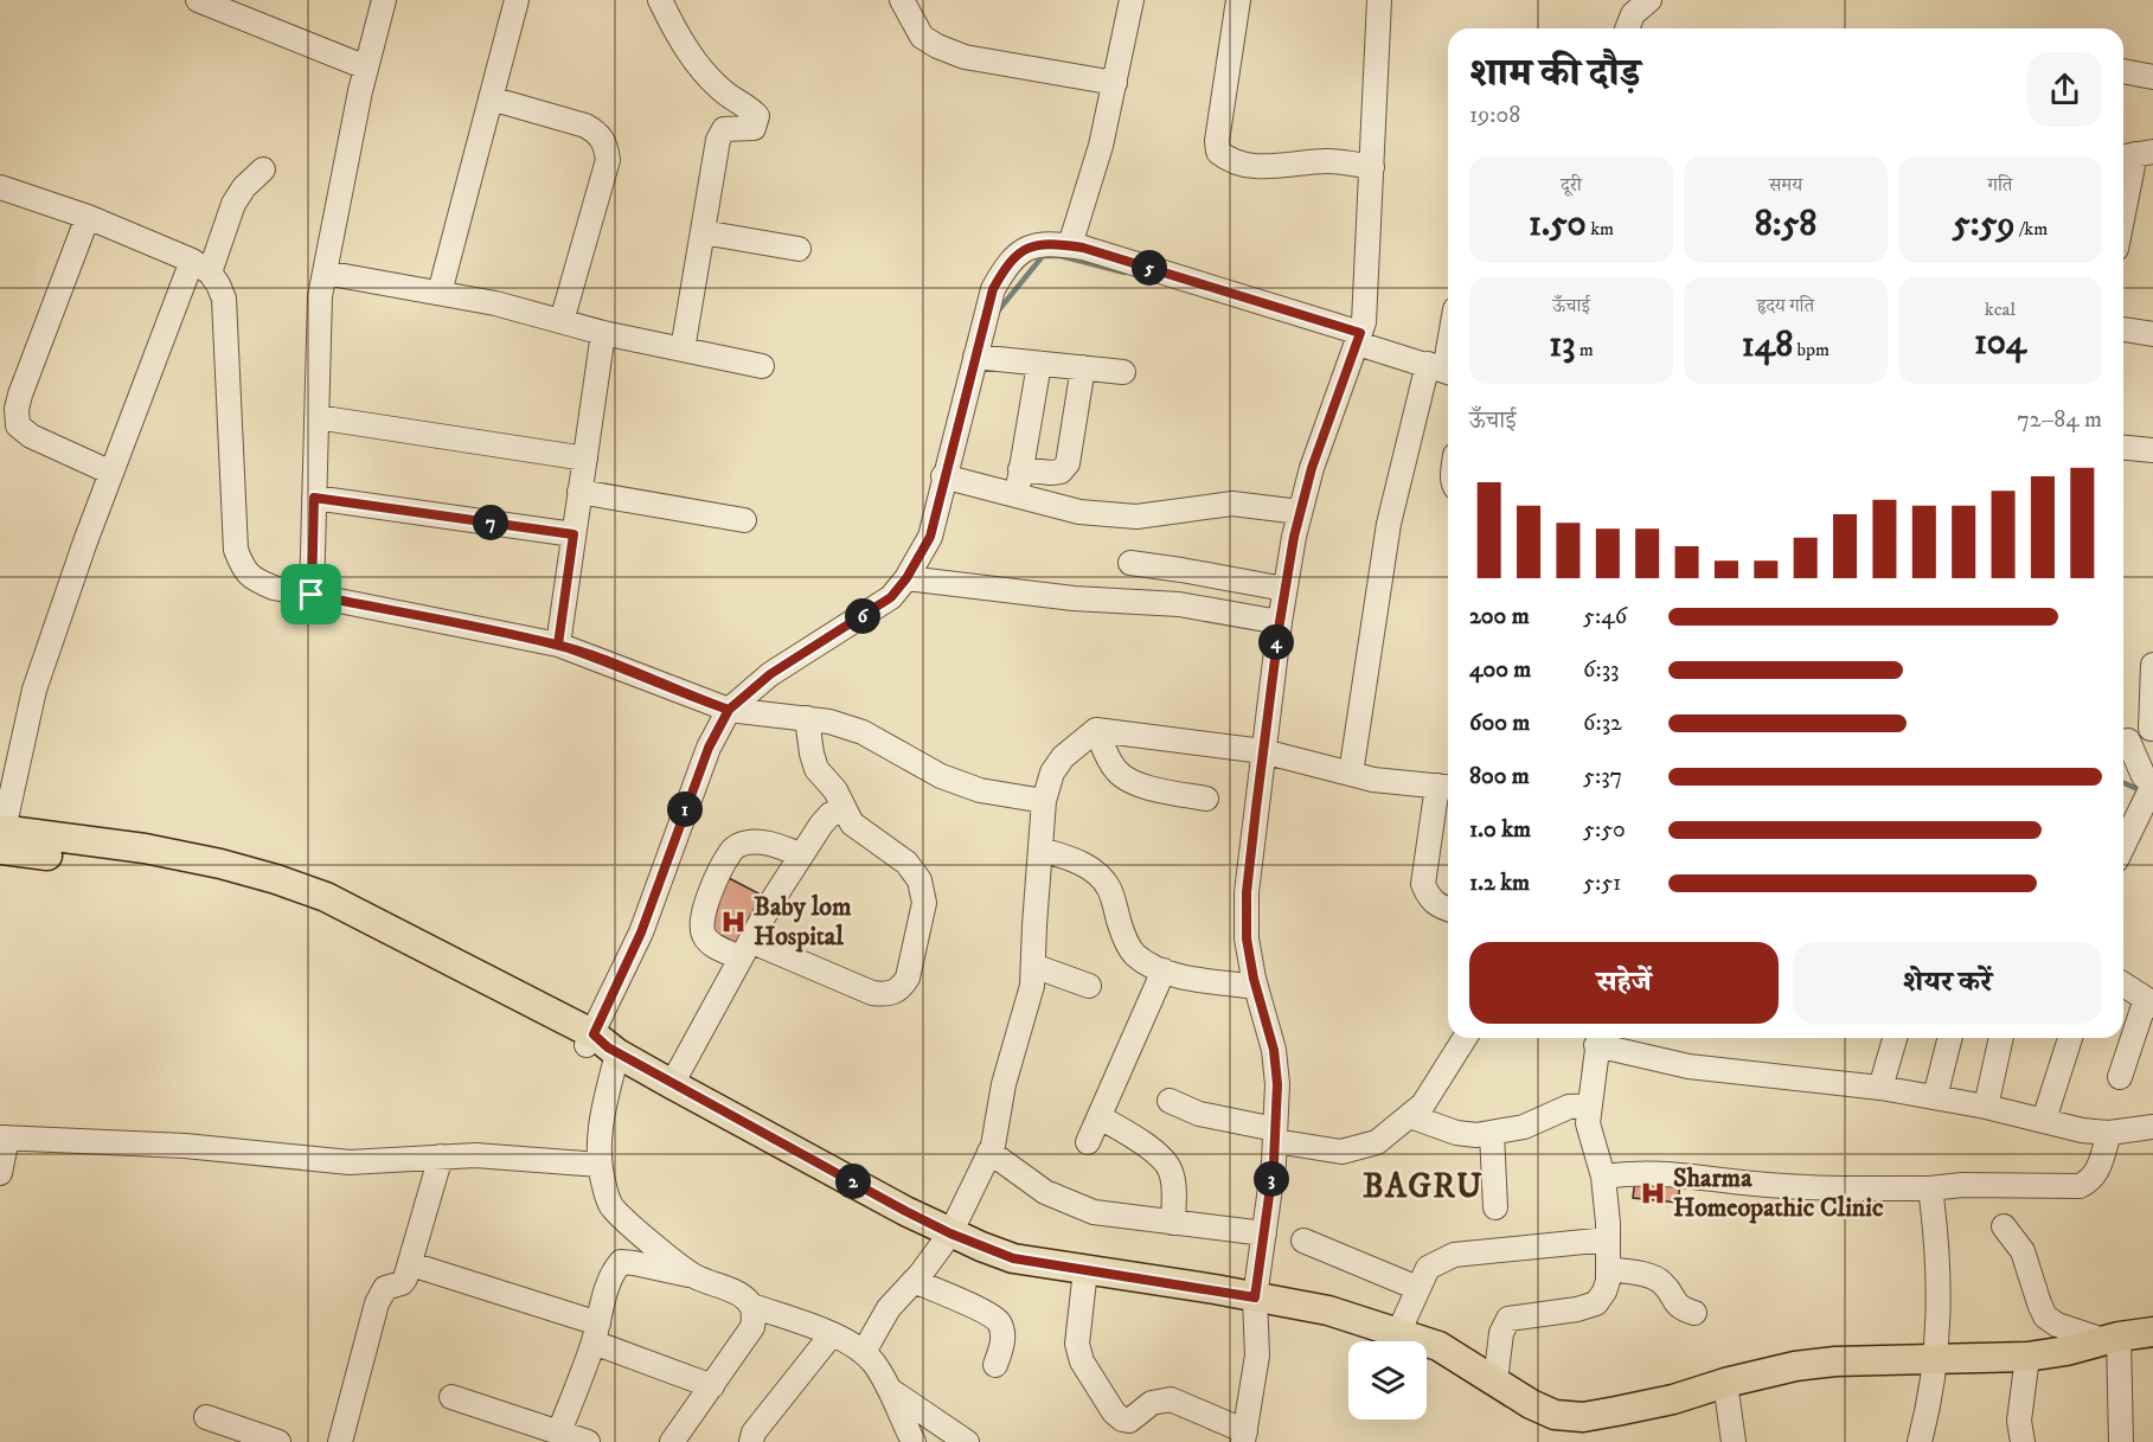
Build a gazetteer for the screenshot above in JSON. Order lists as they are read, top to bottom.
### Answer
{
  "districts": ["BAGRU"],
  "places": {
    "hospital": ["Baby lom Hospital", "Sharma Homeopathic Clinic"]
  },
  "page": {
    "heading": ["शाम की दौड़", "19:08"],
    "stats": [
      ["दूरी", "1.50 km"],
      ["समय", "8:58"],
      ["गति", "5:59 /km"],
      ["ऊँचाई", "13 m"],
      ["हृदय गति", "148 bpm"],
      ["kcal", "104"]
    ],
    "pins": [
      "5",
      "7",
      "6",
      "4",
      "1",
      "3",
      "2"
    ],
    "chart": ["ऊँचाई", "72–84 m"],
    "list": [
      {
        "name": "200 m",
        "note": "5:46"
      },
      {
        "name": "400 m",
        "note": "6:33"
      },
      {
        "name": "600 m",
        "note": "6:32"
      },
      {
        "name": "800 m",
        "note": "5:37"
      },
      {
        "name": "1.0 km",
        "note": "5:50"
      },
      {
        "name": "1.2 km",
        "note": "5:51"
      }
    ],
    "buttons": ["सहेजें", "शेयर करें"]
  }
}
